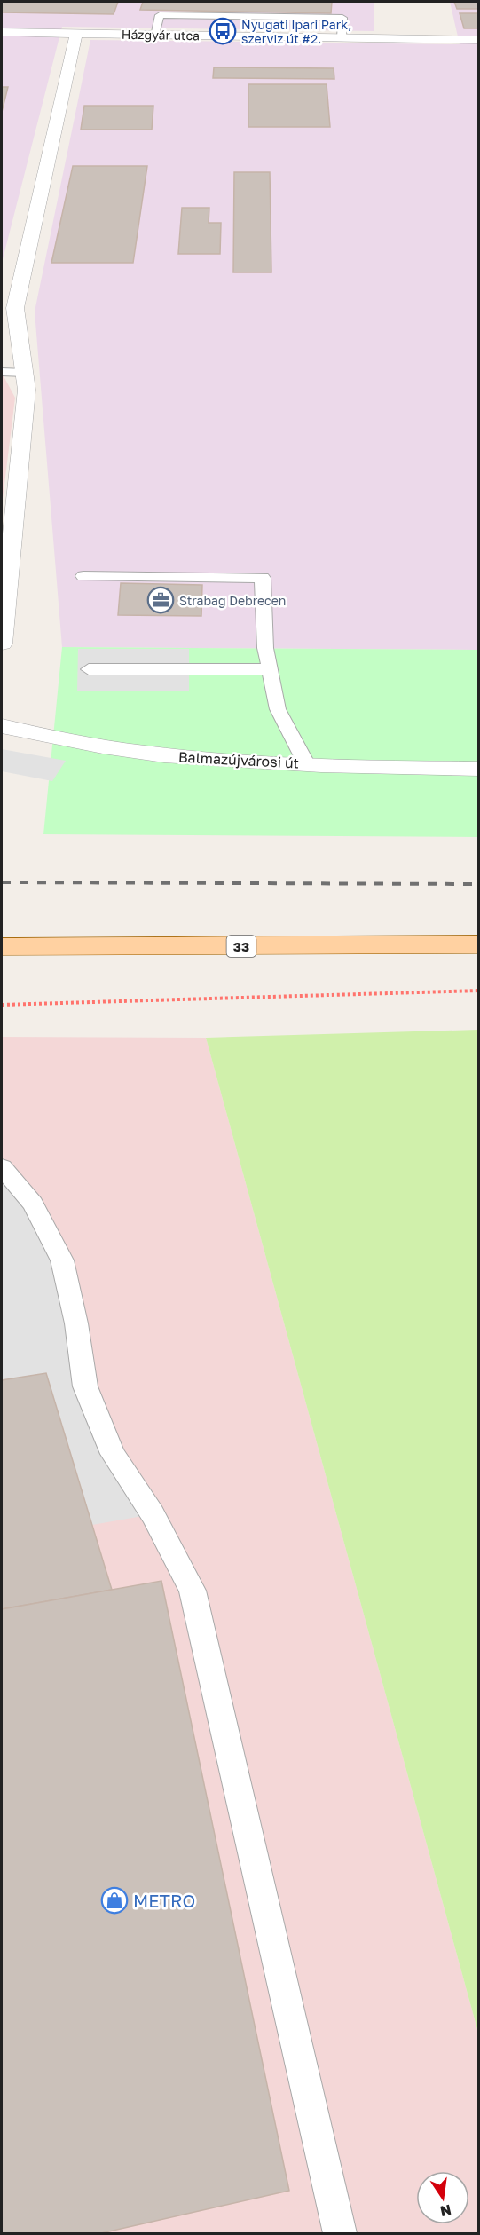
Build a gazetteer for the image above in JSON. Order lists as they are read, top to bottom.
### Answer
{
  "streets": {
    "main road": ["33"],
    "street": ["Házgyár utca", "Balmazújvárosi út"]
  },
  "places": {
    "bus stop": ["Nyugati Ipari Park, szerviz út #2."],
    "office": ["Strabag Debrecen"],
    "shop": ["METRO"]
  },
  "north": "bottom"
}
